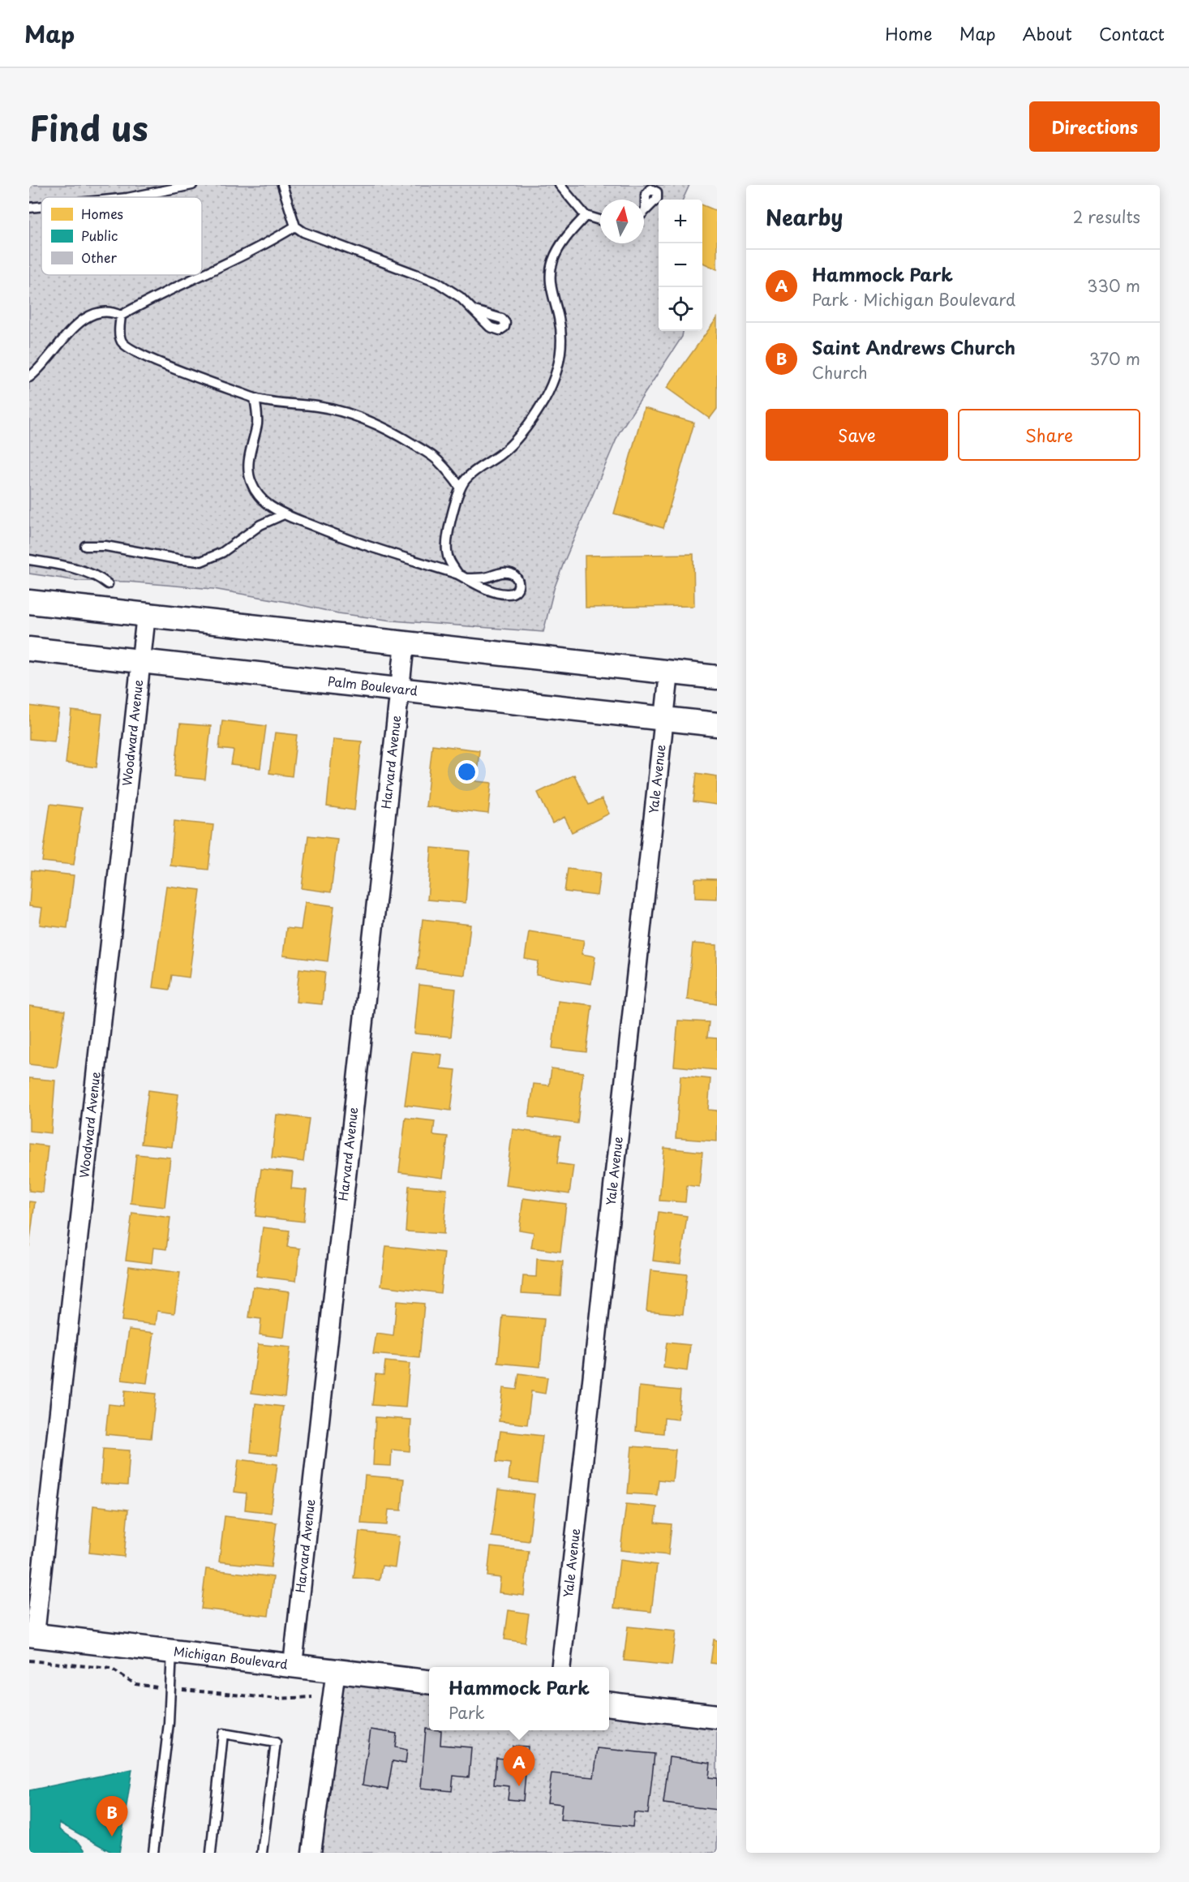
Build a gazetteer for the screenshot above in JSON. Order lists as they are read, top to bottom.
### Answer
{
  "streets": {
    "street": [
      "Palm Boulevard",
      "Woodward Avenue",
      "Harvard Avenue",
      "Yale Avenue",
      "Michigan Boulevard"
    ]
  },
  "crossings": [
    ["Palm Boulevard", "Woodward Avenue"],
    ["Palm Boulevard", "Harvard Avenue"],
    ["Palm Boulevard", "Yale Avenue"],
    ["Woodward Avenue", "Michigan Boulevard"],
    ["Harvard Avenue", "Michigan Boulevard"]
  ],
  "legend": ["Homes", "Public", "Other"],
  "north": "top",
  "page": {
    "header": "Map",
    "nav": [
      "Home",
      "Map",
      "About",
      "Contact"
    ],
    "title": "Find us",
    "buttons": [
      "Directions",
      ["Save", "Share"]
    ],
    "heading": ["Nearby", "2 results"],
    "map_buttons": ["+", "−"],
    "list": [
      {
        "mark": "A",
        "name": "Hammock Park",
        "note": "Park · Michigan Boulevard",
        "value": "330 m"
      },
      {
        "mark": "B",
        "name": "Saint Andrews Church",
        "note": "Church",
        "value": "370 m"
      }
    ],
    "popup": ["Hammock Park", "Park"],
    "pins": ["A", "B"]
  }
}
